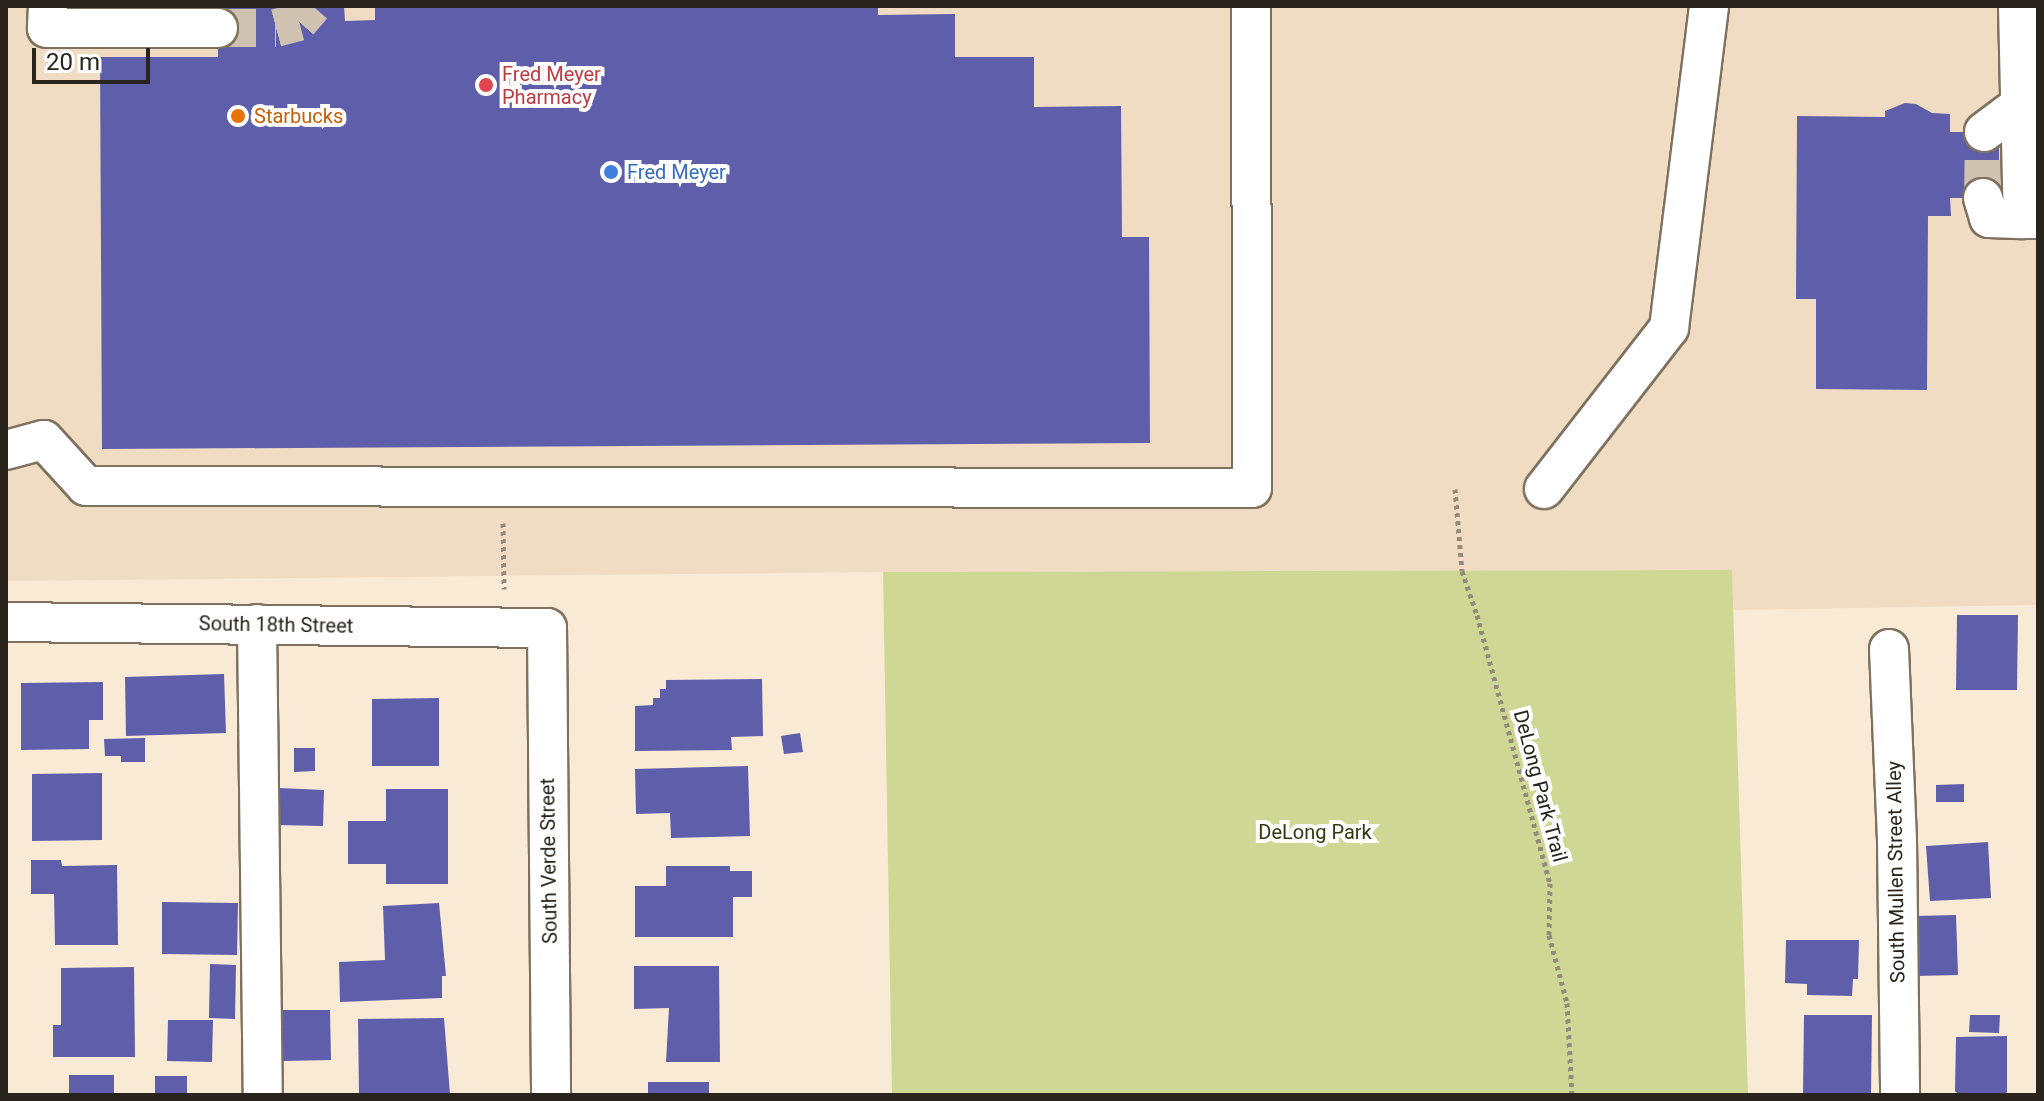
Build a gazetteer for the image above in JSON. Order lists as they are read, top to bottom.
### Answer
{
  "streets": {
    "street": ["South 18th Street", "South Verde Street", "South Mullen Street Alley"],
    "path": ["DeLong Park Trail"]
  },
  "crossings": [
    ["South 18th Street", "South Verde Street"]
  ],
  "parks": ["DeLong Park"],
  "places": ["Fred Meyer Pharmacy", "Starbucks", "Fred Meyer"],
  "scale_bar": "20 m"
}
